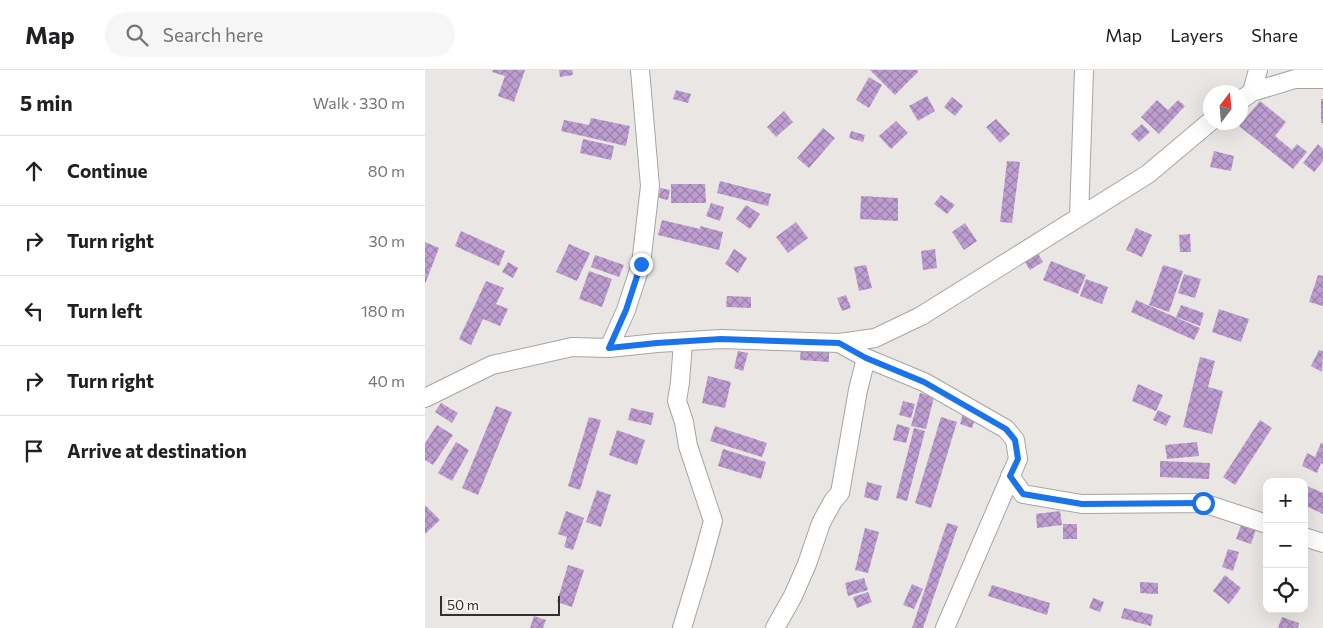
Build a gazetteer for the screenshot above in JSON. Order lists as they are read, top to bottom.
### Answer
{
  "scale_bar": "50 m",
  "north": "top",
  "page": {
    "header": "Map",
    "search": "Search here",
    "nav": ["Map", "Layers", "Share"],
    "heading": ["5 min", "Walk · 330 m"],
    "list": [
      ["Continue", "80 m"],
      ["Turn right", "30 m"],
      ["Turn left", "180 m"],
      ["Turn right", "40 m"],
      "Arrive at destination"
    ],
    "map_buttons": ["+", "−"],
    "scale": "50 m"
  }
}
